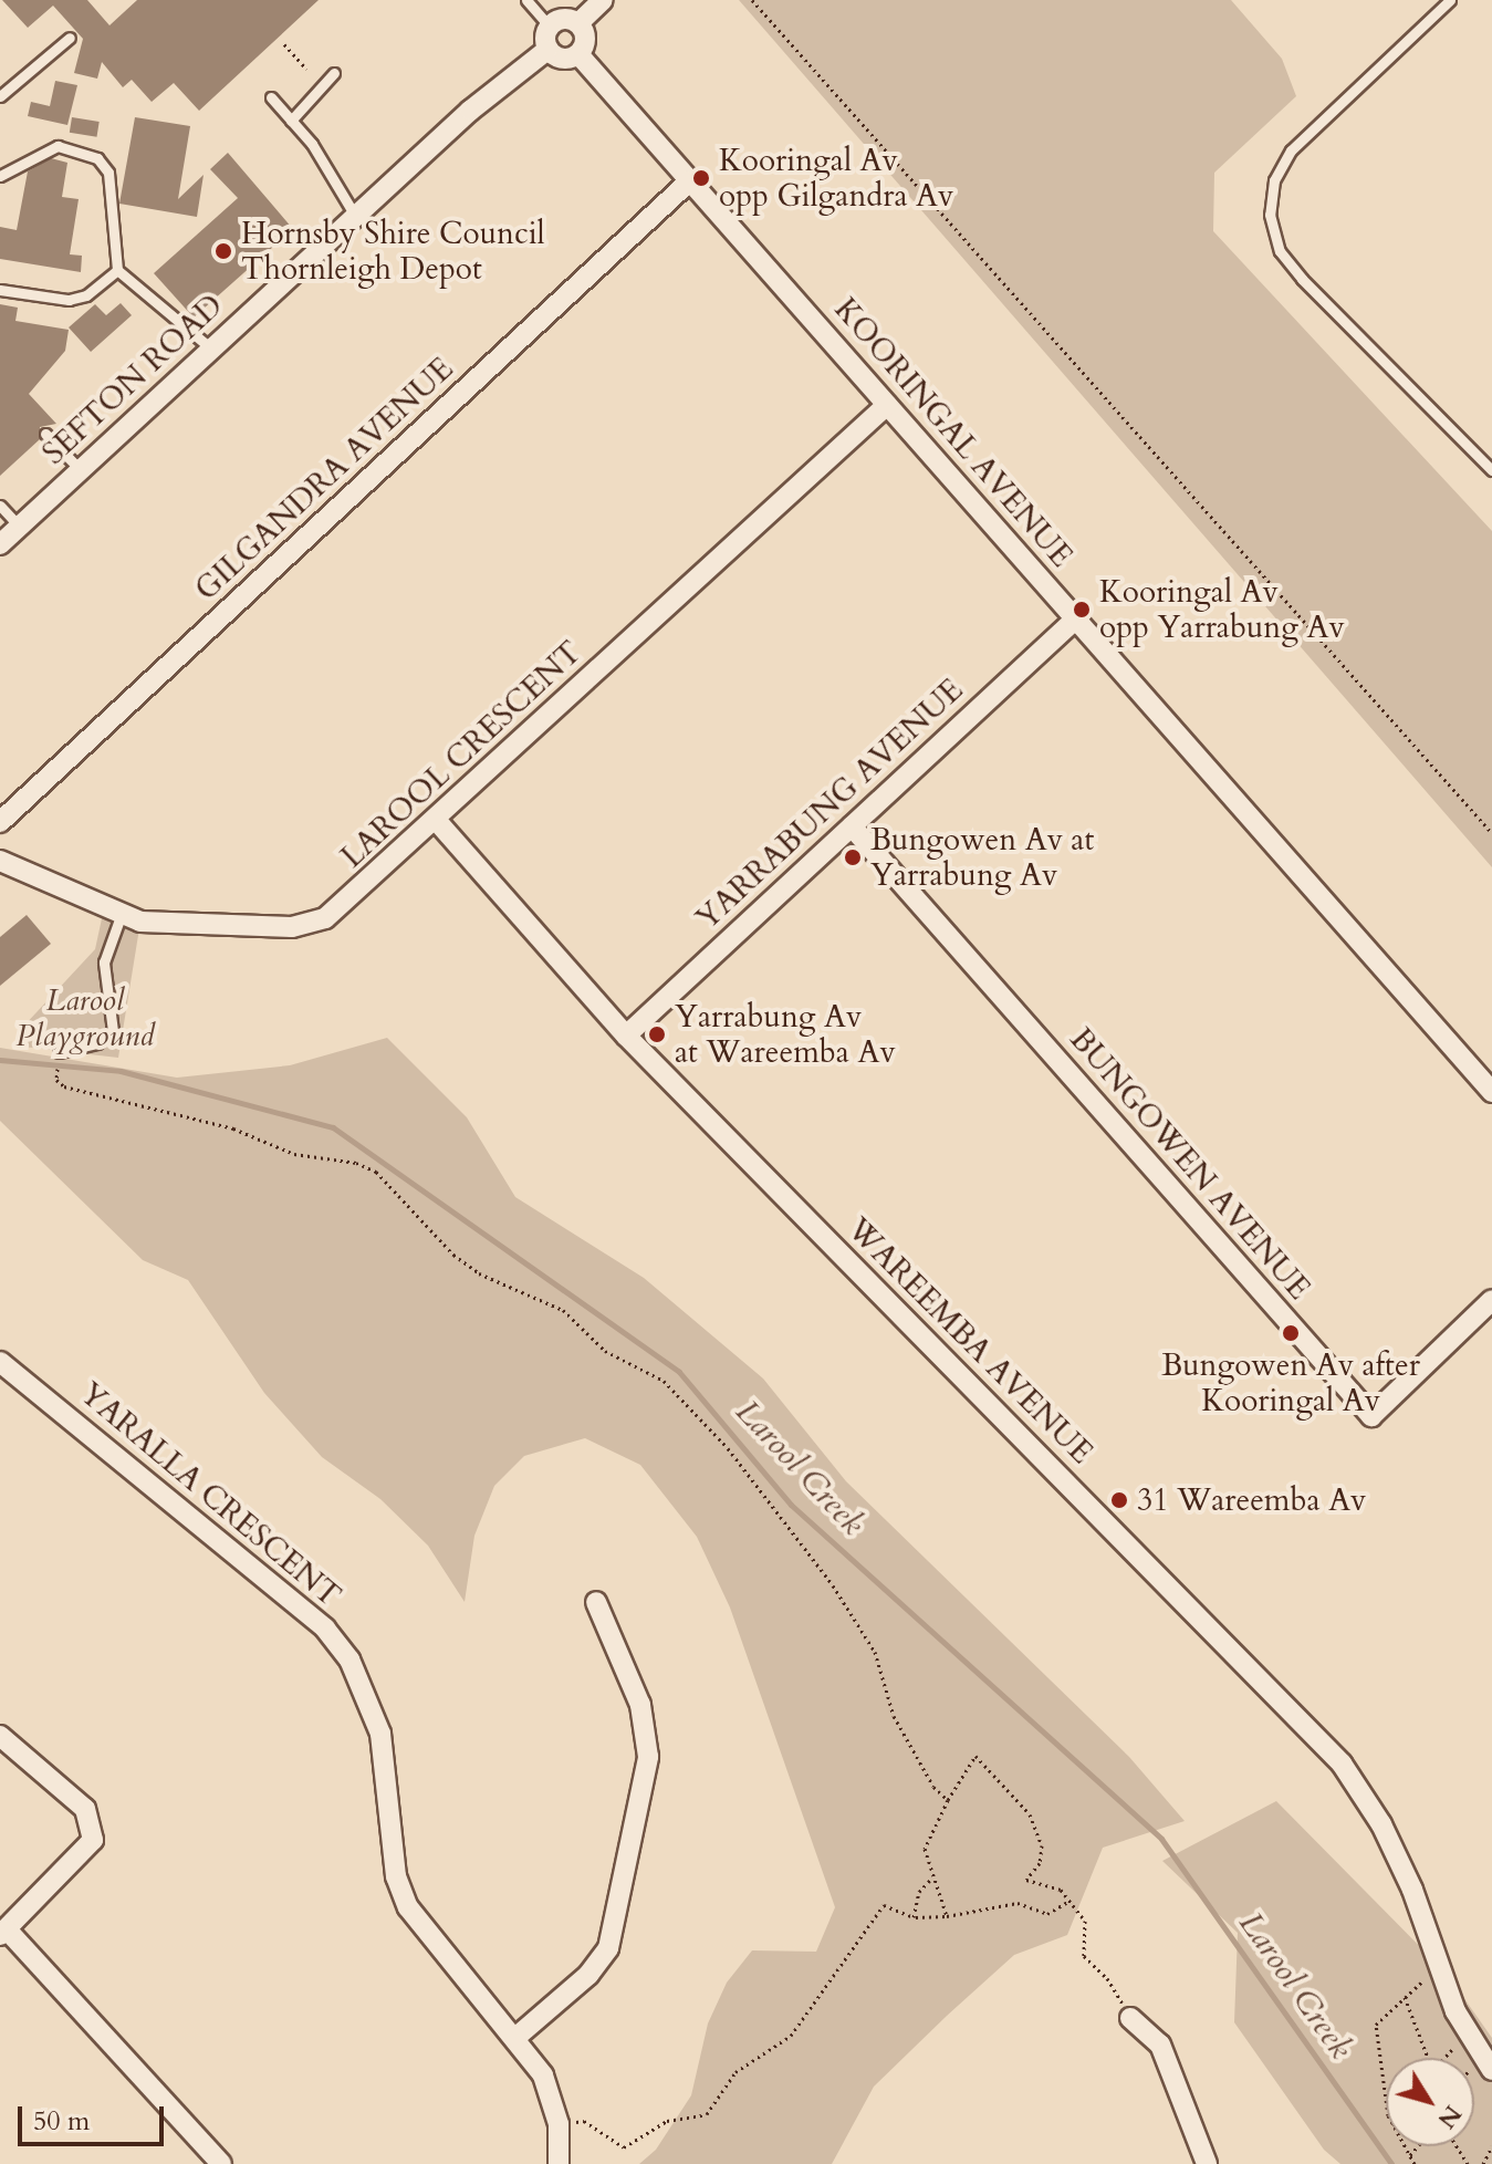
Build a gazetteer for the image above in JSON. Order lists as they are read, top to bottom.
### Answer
{
  "streets": {
    "street": [
      "SEFTON ROAD",
      "KOORINGAL AVENUE",
      "GILGANDRA AVENUE",
      "LAROOL CRESCENT",
      "YARRABUNG AVENUE",
      "BUNGOWEN AVENUE",
      "WAREEMBA AVENUE",
      "YARALLA CRESCENT"
    ]
  },
  "crossings": [
    ["SEFTON ROAD", "KOORINGAL AVENUE"],
    ["KOORINGAL AVENUE", "GILGANDRA AVENUE"],
    ["KOORINGAL AVENUE", "LAROOL CRESCENT"],
    ["KOORINGAL AVENUE", "YARRABUNG AVENUE"],
    ["LAROOL CRESCENT", "WAREEMBA AVENUE"],
    ["YARRABUNG AVENUE", "BUNGOWEN AVENUE"],
    ["YARRABUNG AVENUE", "WAREEMBA AVENUE"]
  ],
  "water": ["Larool Creek"],
  "parks": ["Larool Playground"],
  "places": [
    "Kooringal Av opp Gilgandra Av",
    "Hornsby Shire Council Thornleigh Depot",
    "Kooringal Av opp Yarrabung Av",
    "Bungowen Av at Yarrabung Av",
    "Yarrabung Av at Wareemba Av",
    "Bungowen Av after Kooringal Av",
    "31 Wareemba Av"
  ],
  "scale_bar": "50 m",
  "north": "bottom right"
}
